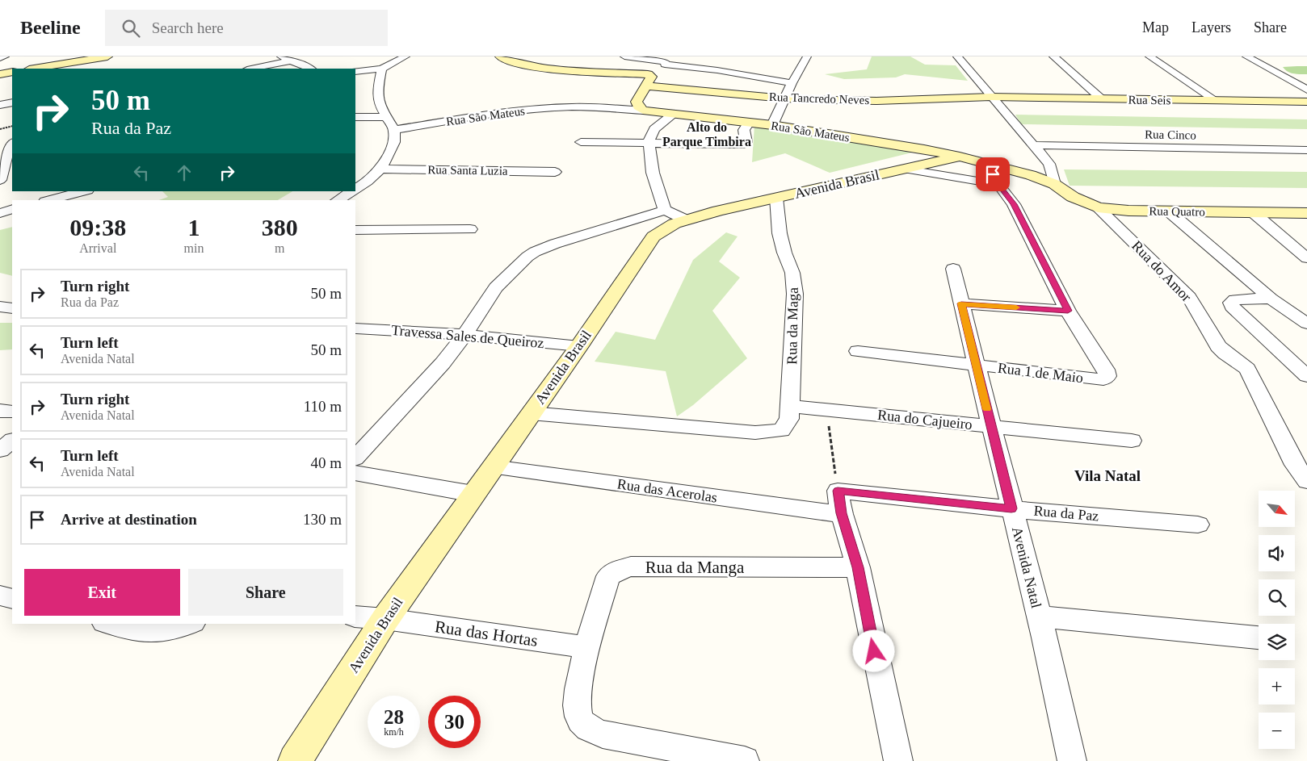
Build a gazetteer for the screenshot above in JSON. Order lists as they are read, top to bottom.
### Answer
{
  "streets": {
    "street": [
      "Rua Tancredo Neves",
      "Rua Seis",
      "Rua São Mateus",
      "Rua Cinco",
      "Rua Santa Luzia",
      "Avenida Brasil",
      "Rua Quatro",
      "Rua do Amor",
      "Rua da Maga",
      "Travessa Sales de Queiroz",
      "Rua 1 de Maio",
      "Rua do Cajueiro",
      "Rua das Acerolas",
      "Rua da Paz",
      "Rua da Manga",
      "Avenida Natal",
      "Rua das Hortas"
    ]
  },
  "crossings": [
    ["Rua Tancredo Neves", "Rua Seis"],
    ["Rua São Mateus", "Avenida Brasil"],
    ["Rua São Mateus", "Rua Quatro"],
    ["Avenida Brasil", "Rua da Maga"],
    ["Avenida Brasil", "Travessa Sales de Queiroz"],
    ["Avenida Brasil", "Rua das Acerolas"],
    ["Avenida Brasil", "Rua das Hortas"],
    ["Rua Quatro", "Rua do Amor"],
    ["Rua da Maga", "Rua do Cajueiro"],
    ["Rua 1 de Maio", "Avenida Natal"],
    ["Rua do Cajueiro", "Avenida Natal"],
    ["Rua das Acerolas", "Rua da Paz"],
    ["Rua da Paz", "Avenida Natal"],
    ["Rua da Manga", "Rua das Hortas"]
  ],
  "districts": ["Alto do Parque Timbira", "Vila Natal"],
  "north": "bottom right",
  "page": {
    "header": "Beeline",
    "search": "Search here",
    "nav": ["Map", "Layers", "Share"],
    "turn": ["50 m", "Rua da Paz"],
    "eta": [
      "09:38",
      "Arrival",
      "1",
      "min",
      "380",
      "m"
    ],
    "list": [
      {
        "name": "Turn right",
        "note": "Rua da Paz",
        "value": "50 m"
      },
      {
        "name": "Turn left",
        "note": "Avenida Natal",
        "value": "50 m"
      },
      {
        "name": "Turn right",
        "note": "Avenida Natal",
        "value": "110 m"
      },
      {
        "name": "Turn left",
        "note": "Avenida Natal",
        "value": "40 m"
      },
      {
        "name": "Arrive at destination",
        "value": "130 m"
      }
    ],
    "map_buttons": ["+", "−"],
    "buttons": ["Exit", "Share"],
    "speed": "28 km/h",
    "limit": "30"
  }
}
